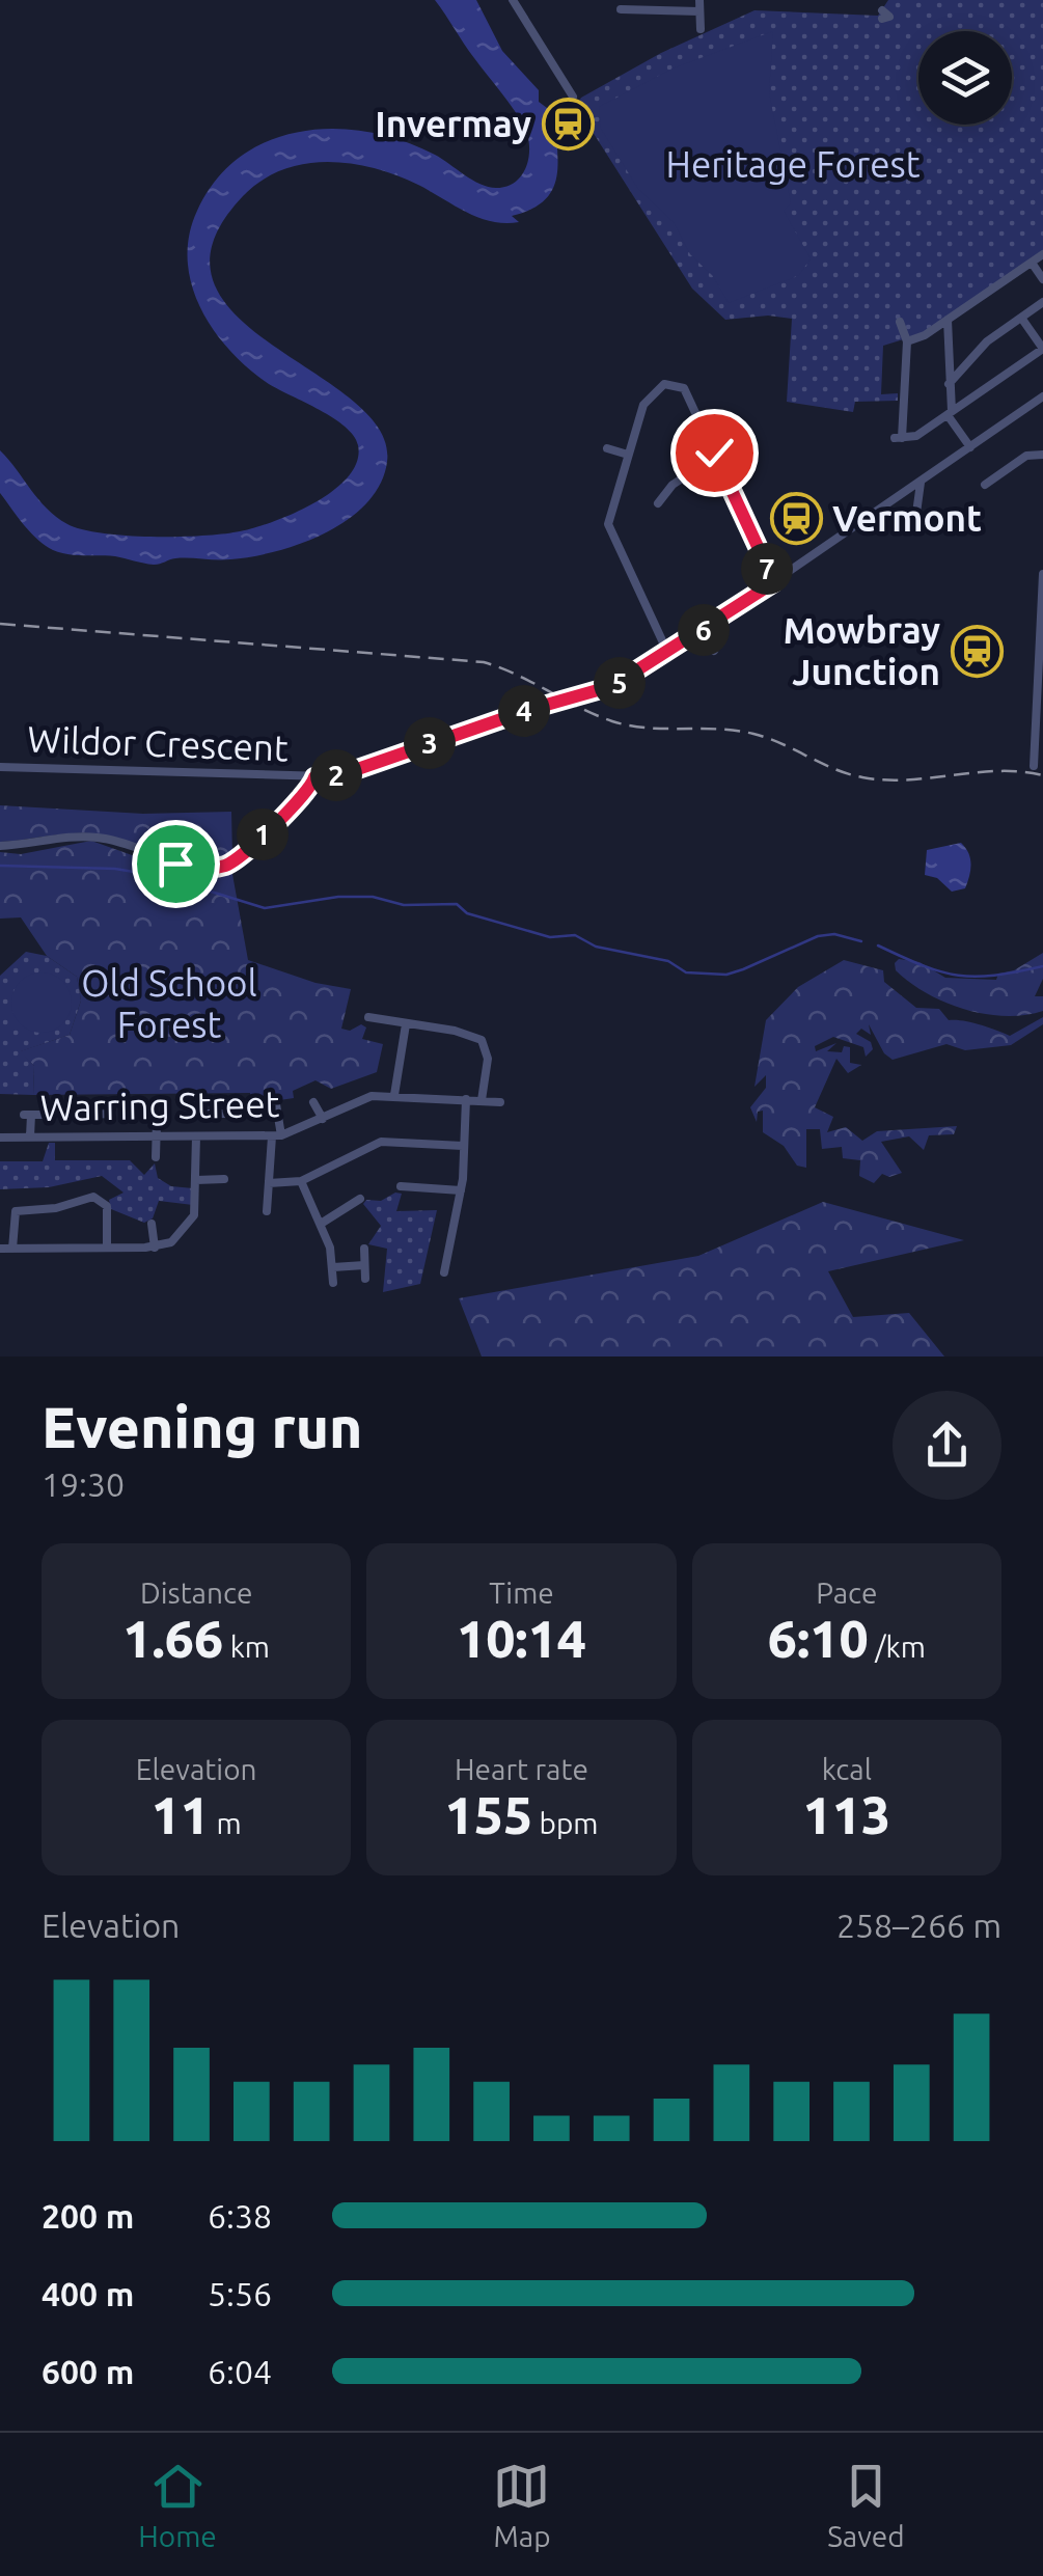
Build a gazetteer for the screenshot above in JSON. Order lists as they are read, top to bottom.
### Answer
{
  "streets": {
    "street": ["Wildor Crescent", "Warring Street"]
  },
  "parks": ["Heritage Forest", "Old School Forest"],
  "places": {
    "station": ["Invermay", "Vermont", "Mowbray Junction"]
  },
  "page": {
    "pins": [
      "7",
      "6",
      "5",
      "4",
      "3",
      "2",
      "1"
    ],
    "heading": ["Evening run", "19:30"],
    "stats": [
      ["Distance", "1.66 km"],
      ["Time", "10:14"],
      ["Pace", "6:10 /km"],
      ["Elevation", "11 m"],
      ["Heart rate", "155 bpm"],
      ["kcal", "113"]
    ],
    "chart": ["Elevation", "258–266 m"],
    "list": [
      {
        "name": "200 m",
        "note": "6:38"
      },
      {
        "name": "400 m",
        "note": "5:56"
      },
      {
        "name": "600 m",
        "note": "6:04"
      }
    ],
    "tabs": ["Home", "Map", "Saved"]
  }
}
